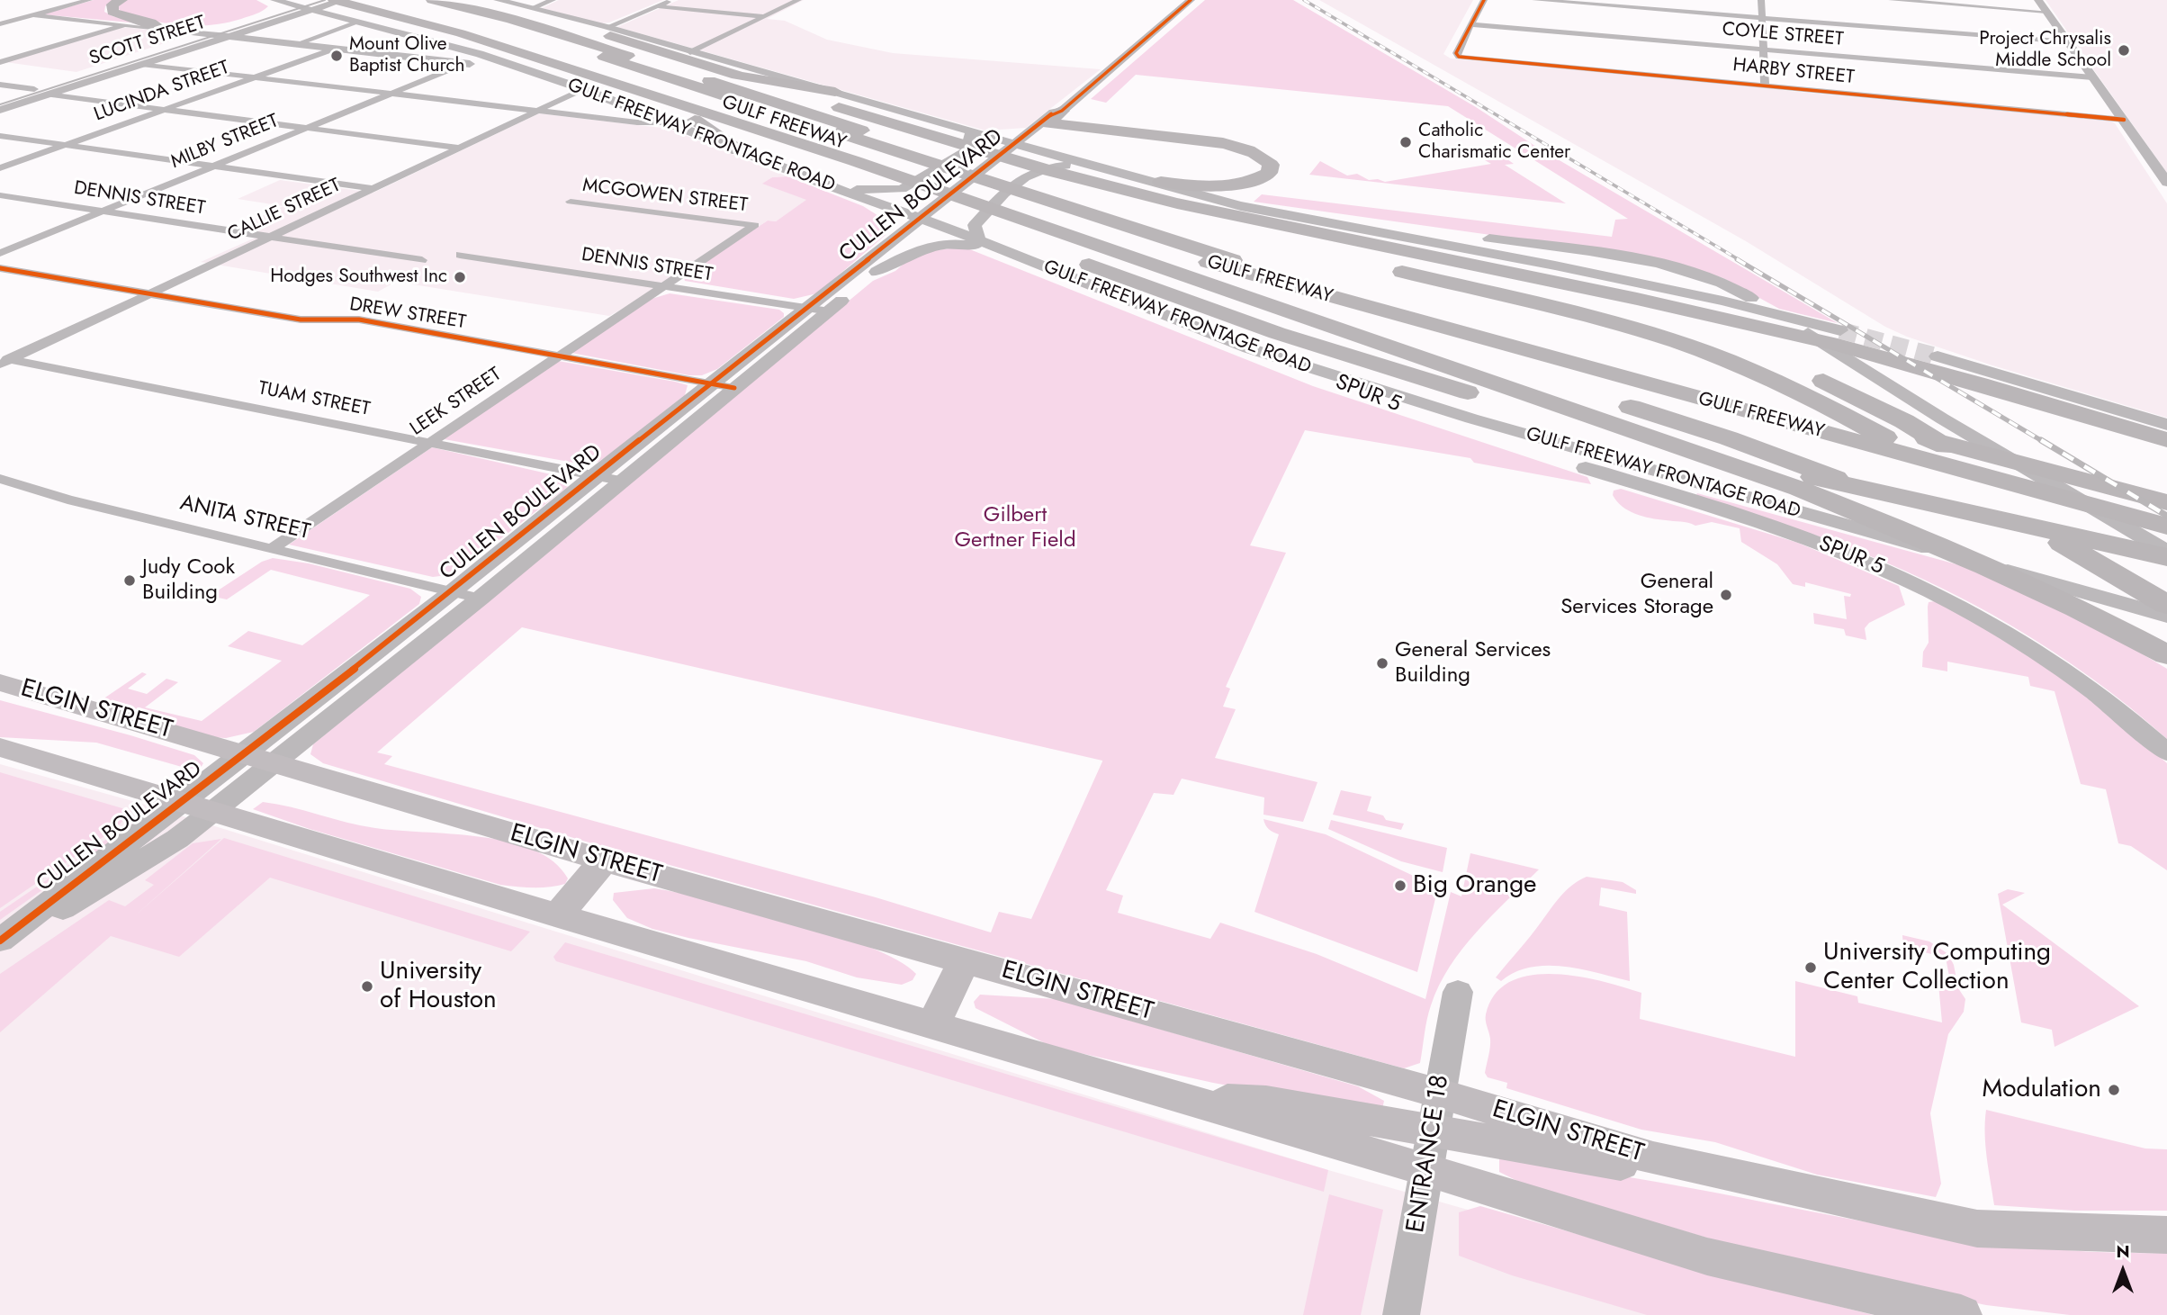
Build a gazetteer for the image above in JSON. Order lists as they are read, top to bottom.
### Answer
{
  "streets": {
    "highway": ["GULF FREEWAY"],
    "main road": [
      "SCOTT STREET",
      "GULF FREEWAY FRONTAGE ROAD",
      "CULLEN BOULEVARD",
      "SPUR 5",
      "ELGIN STREET",
      "ENTRANCE 18"
    ],
    "street": [
      "COYLE STREET",
      "HARBY STREET",
      "LUCINDA STREET",
      "MILBY STREET",
      "MCGOWEN STREET",
      "DENNIS STREET",
      "CALLIE STREET",
      "DREW STREET",
      "TUAM STREET",
      "LEEK STREET",
      "ANITA STREET"
    ]
  },
  "crossings": [
    ["COYLE STREET", "HARBY STREET"],
    ["SCOTT STREET", "GULF FREEWAY FRONTAGE ROAD"],
    ["GULF FREEWAY FRONTAGE ROAD", "CULLEN BOULEVARD"],
    ["GULF FREEWAY FRONTAGE ROAD", "CALLIE STREET"],
    ["GULF FREEWAY FRONTAGE ROAD", "SPUR 5"],
    ["MILBY STREET", "DENNIS STREET"],
    ["MCGOWEN STREET", "LEEK STREET"],
    ["CULLEN BOULEVARD", "DENNIS STREET"],
    ["CULLEN BOULEVARD", "DREW STREET"],
    ["CULLEN BOULEVARD", "TUAM STREET"],
    ["CULLEN BOULEVARD", "ANITA STREET"],
    ["CULLEN BOULEVARD", "ELGIN STREET"],
    ["DENNIS STREET", "CALLIE STREET"],
    ["DENNIS STREET", "LEEK STREET"],
    ["CALLIE STREET", "DREW STREET"],
    ["CALLIE STREET", "TUAM STREET"],
    ["DREW STREET", "LEEK STREET"],
    ["TUAM STREET", "LEEK STREET"],
    ["LEEK STREET", "ANITA STREET"],
    ["ELGIN STREET", "ENTRANCE 18"]
  ],
  "parks": ["Gilbert Gertner Field"],
  "places": [
    "Project Chrysalis Middle School",
    "Mount Olive Baptist Church",
    "Catholic Charismatic Center",
    "Hodges Southwest Inc",
    "Judy Cook Building",
    "General Services Storage",
    "General Services Building",
    "Big Orange",
    "University Computing Center Collection",
    "University of Houston",
    "Modulation"
  ],
  "north": "top"
}
